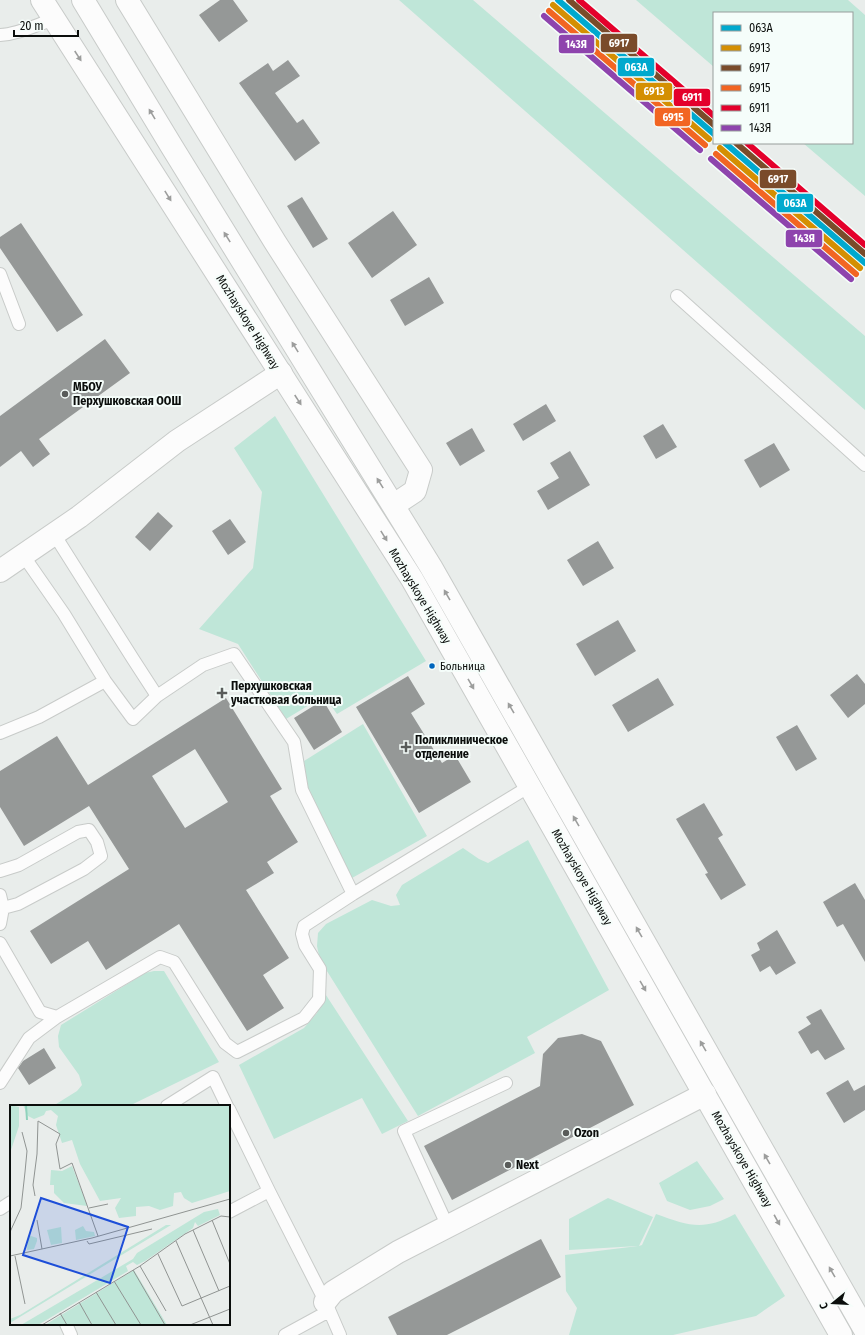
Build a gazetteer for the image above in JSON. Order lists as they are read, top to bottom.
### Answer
{
  "streets": {
    "main road": ["Mozhayskoye Highway"]
  },
  "places": {
    "other": [
      "МБОУ Перхушковская ООШ",
      "Больница",
      "Ozon",
      "Next"
    ],
    "health": ["Перхушковская участковая больница", "Поликлиническое отделение"]
  },
  "lines": [
    "transit line 063А",
    "transit line 6917",
    "transit line 6911",
    "transit line 6913",
    "transit line 6915",
    "transit line 143Я"
  ],
  "legend": [
    "063А",
    "6913",
    "6917",
    "6915",
    "6911",
    "143Я"
  ],
  "scale_bar": "20 m",
  "north": "left"
}
